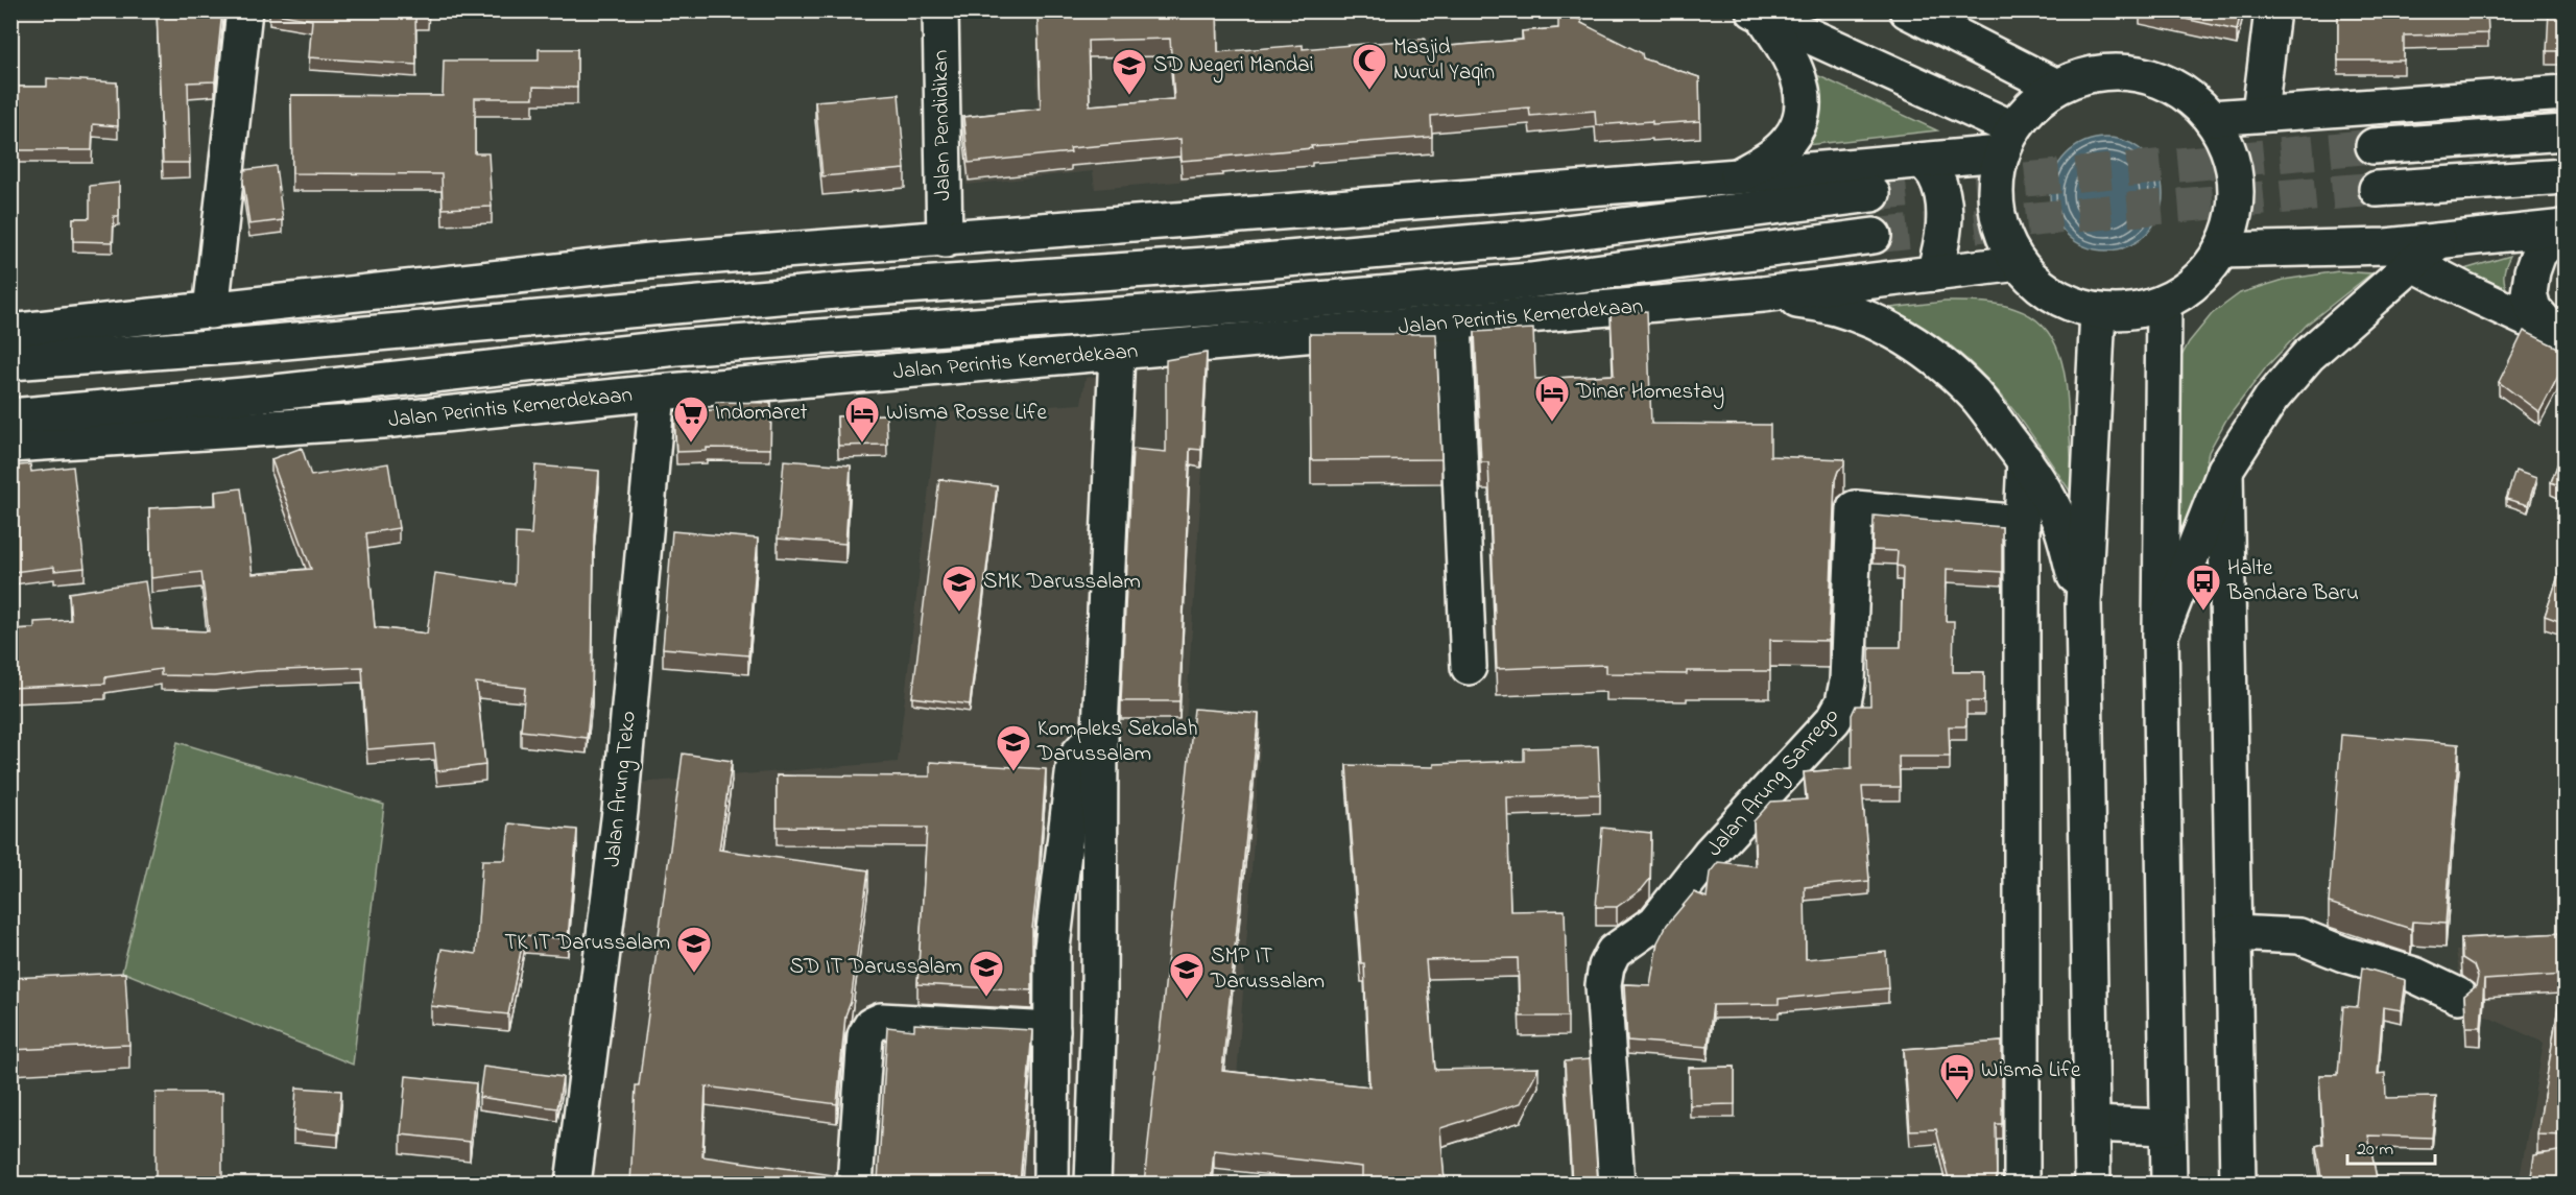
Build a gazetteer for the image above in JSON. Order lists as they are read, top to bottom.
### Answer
{
  "streets": {
    "main road": [
      "Jalan Pendidikan",
      "Jalan Perintis Kemerdekaan",
      "Jalan Arung Sanrego",
      "Jalan Arung Teko"
    ]
  },
  "crossings": [
    ["Jalan Perintis Kemerdekaan", "Jalan Arung Teko"]
  ],
  "places": {
    "mosque": ["Masjid Nurul Yaqin"],
    "school or university": [
      "SD Negeri Mandai",
      "SMK Darussalam",
      "Kompleks Sekolah Darussalam",
      "TK IT Darussalam",
      "SD IT Darussalam",
      "SMP IT Darussalam"
    ],
    "hotel": ["Dinar Homestay", "Wisma Rosse Life", "Wisma Life"],
    "supermarket": ["Indomaret"],
    "bus stop": ["Halte Bandara Baru"]
  },
  "scale_bar": "20 m"
}
